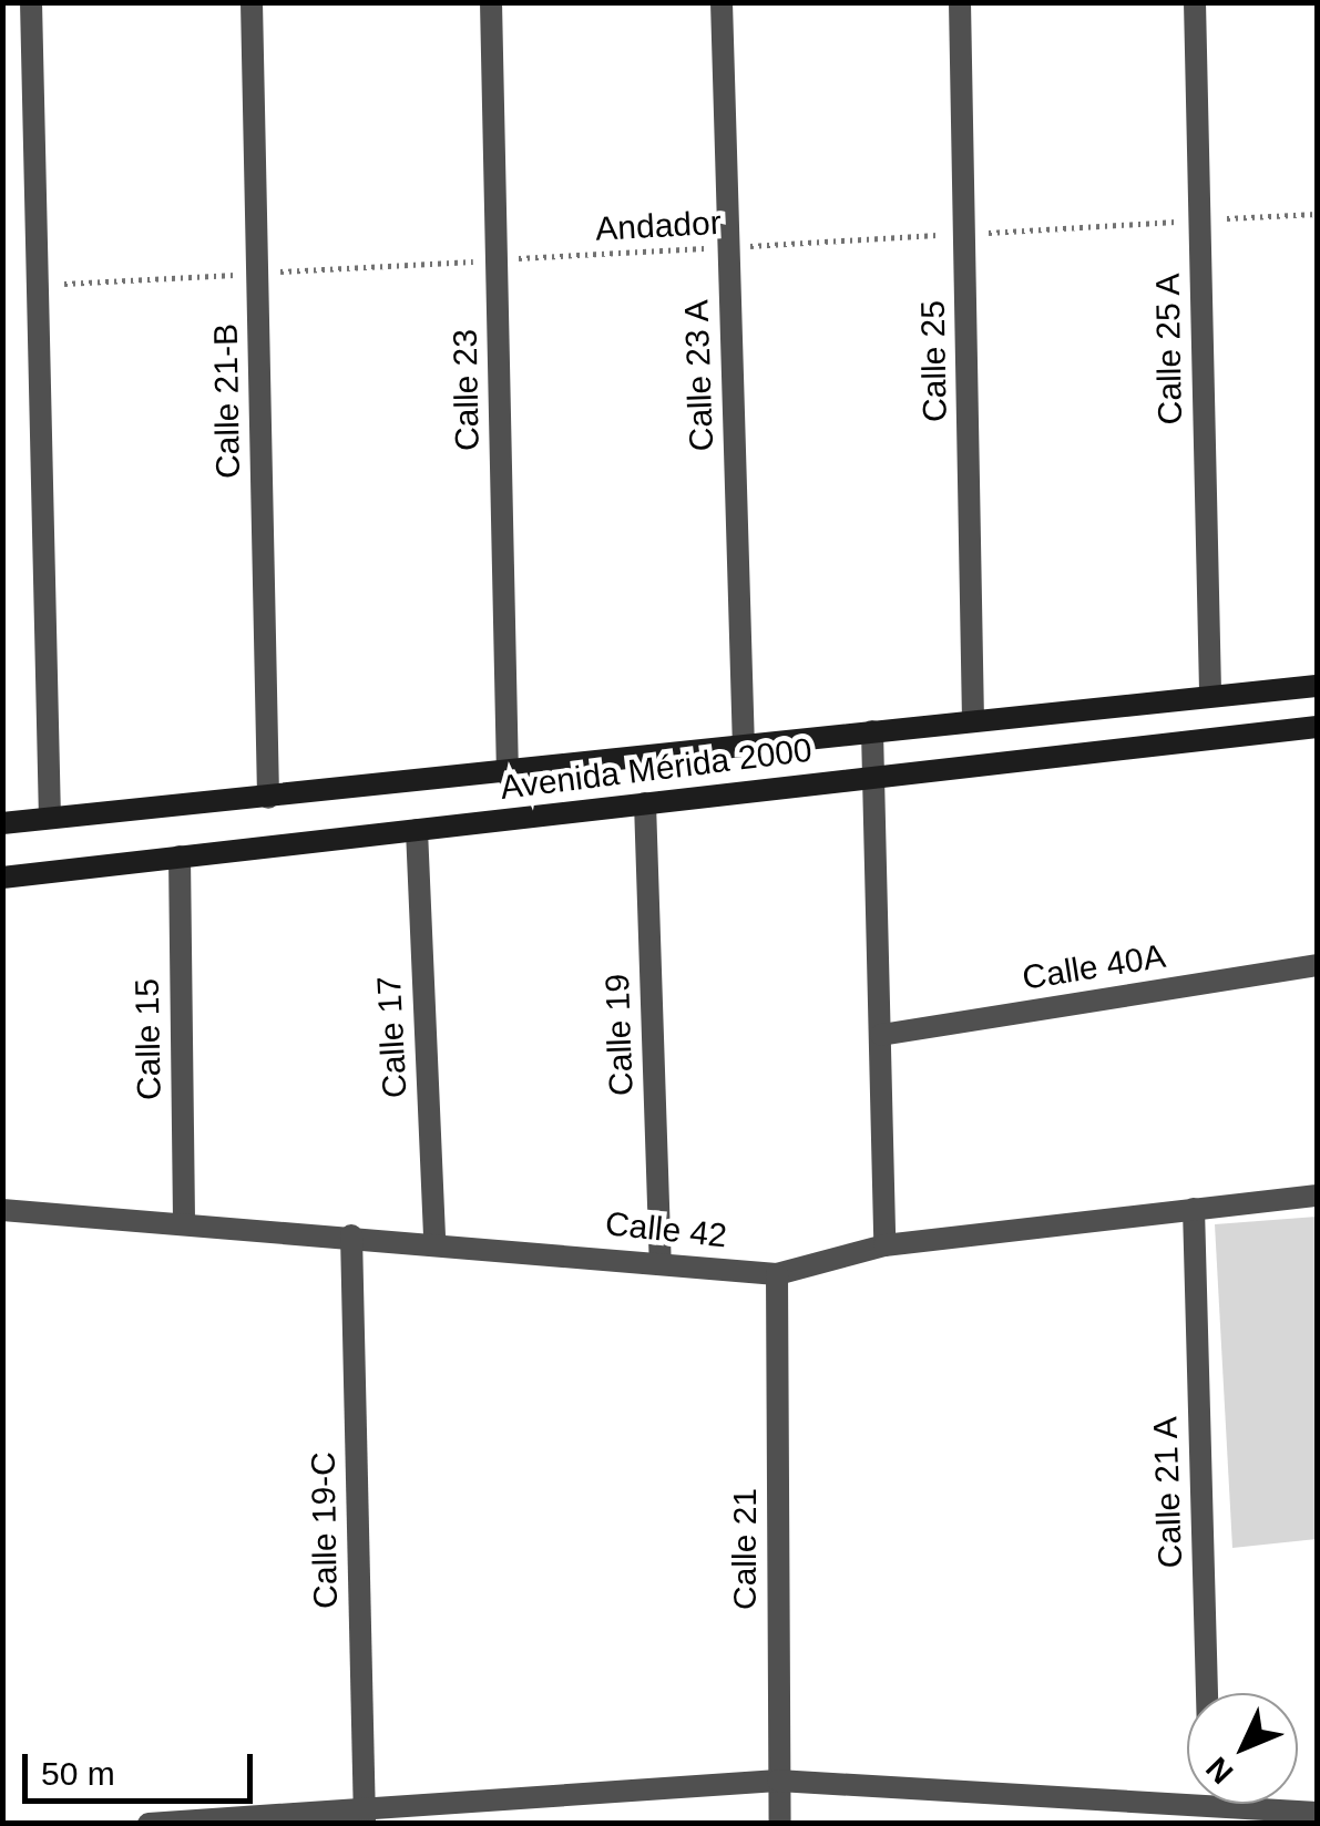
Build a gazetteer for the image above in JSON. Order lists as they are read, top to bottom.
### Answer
{
  "streets": {
    "main road": ["Avenida Mérida 2000"],
    "street": [
      "Calle 25 A",
      "Calle 25",
      "Calle 23 A",
      "Calle 23",
      "Calle 21-B",
      "Calle 40A",
      "Calle 19",
      "Calle 17",
      "Calle 15",
      "Calle 42",
      "Calle 21 A",
      "Calle 19-C",
      "Calle 21"
    ],
    "path": ["Andador"]
  },
  "crossings": [
    ["Andador", "Calle 25 A"],
    ["Andador", "Calle 25"],
    ["Andador", "Calle 23 A"],
    ["Andador", "Calle 23"],
    ["Andador", "Calle 21-B"],
    ["Calle 25 A", "Avenida Mérida 2000"],
    ["Calle 25", "Avenida Mérida 2000"],
    ["Calle 23 A", "Avenida Mérida 2000"],
    ["Calle 23", "Avenida Mérida 2000"],
    ["Calle 21-B", "Avenida Mérida 2000"],
    ["Avenida Mérida 2000", "Calle 19"],
    ["Avenida Mérida 2000", "Calle 17"],
    ["Avenida Mérida 2000", "Calle 15"],
    ["Calle 19", "Calle 42"],
    ["Calle 17", "Calle 42"],
    ["Calle 15", "Calle 42"],
    ["Calle 42", "Calle 21 A"],
    ["Calle 42", "Calle 19-C"],
    ["Calle 42", "Calle 21"]
  ],
  "scale_bar": "50 m",
  "north": "bottom left"
}
